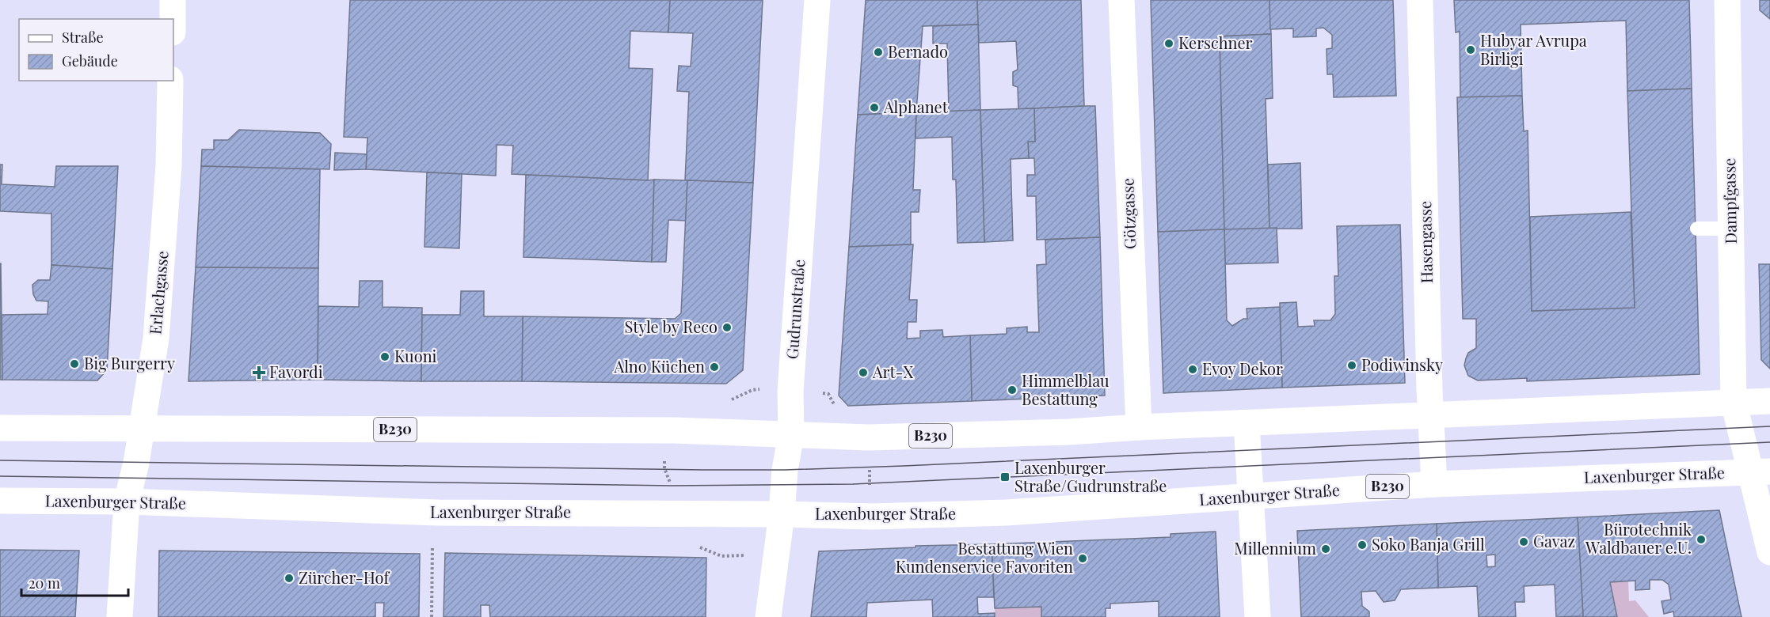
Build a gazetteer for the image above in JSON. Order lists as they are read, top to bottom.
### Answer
{
  "streets": {
    "main road": [
      "Dampfgasse",
      "Götzgasse",
      "Hasengasse",
      "Erlachgasse",
      "Gudrunstraße",
      "B230",
      "Laxenburger Straße"
    ]
  },
  "crossings": [
    ["Dampfgasse", "B230"],
    ["Dampfgasse", "Laxenburger Straße"],
    ["Götzgasse", "B230"],
    ["Hasengasse", "B230"],
    ["Hasengasse", "Laxenburger Straße"],
    ["Erlachgasse", "B230"],
    ["Erlachgasse", "Laxenburger Straße"],
    ["Gudrunstraße", "B230"],
    ["Gudrunstraße", "Laxenburger Straße"]
  ],
  "places": {
    "other": [
      "Kerschner",
      "Hubyar Avrupa Birligi",
      "Bernado",
      "Alphanet",
      "Style by Reco",
      "Kuoni",
      "Big Burgerry",
      "Podiwinsky",
      "Alno Küchen",
      "Evoy Dekor",
      "Art-X",
      "Himmelblau Bestattung",
      "Bürotechnik Waldbauer e.U.",
      "Gavaz",
      "Soko Banja Grill",
      "Millennium",
      "Bestattung Wien Kundenservice Favoriten",
      "Zürcher-Hof"
    ],
    "health": ["Favordi"],
    "transit": ["Laxenburger Straße/Gudrunstraße"]
  },
  "legend": ["Straße", "Gebäude"],
  "scale_bar": "20 m"
}
